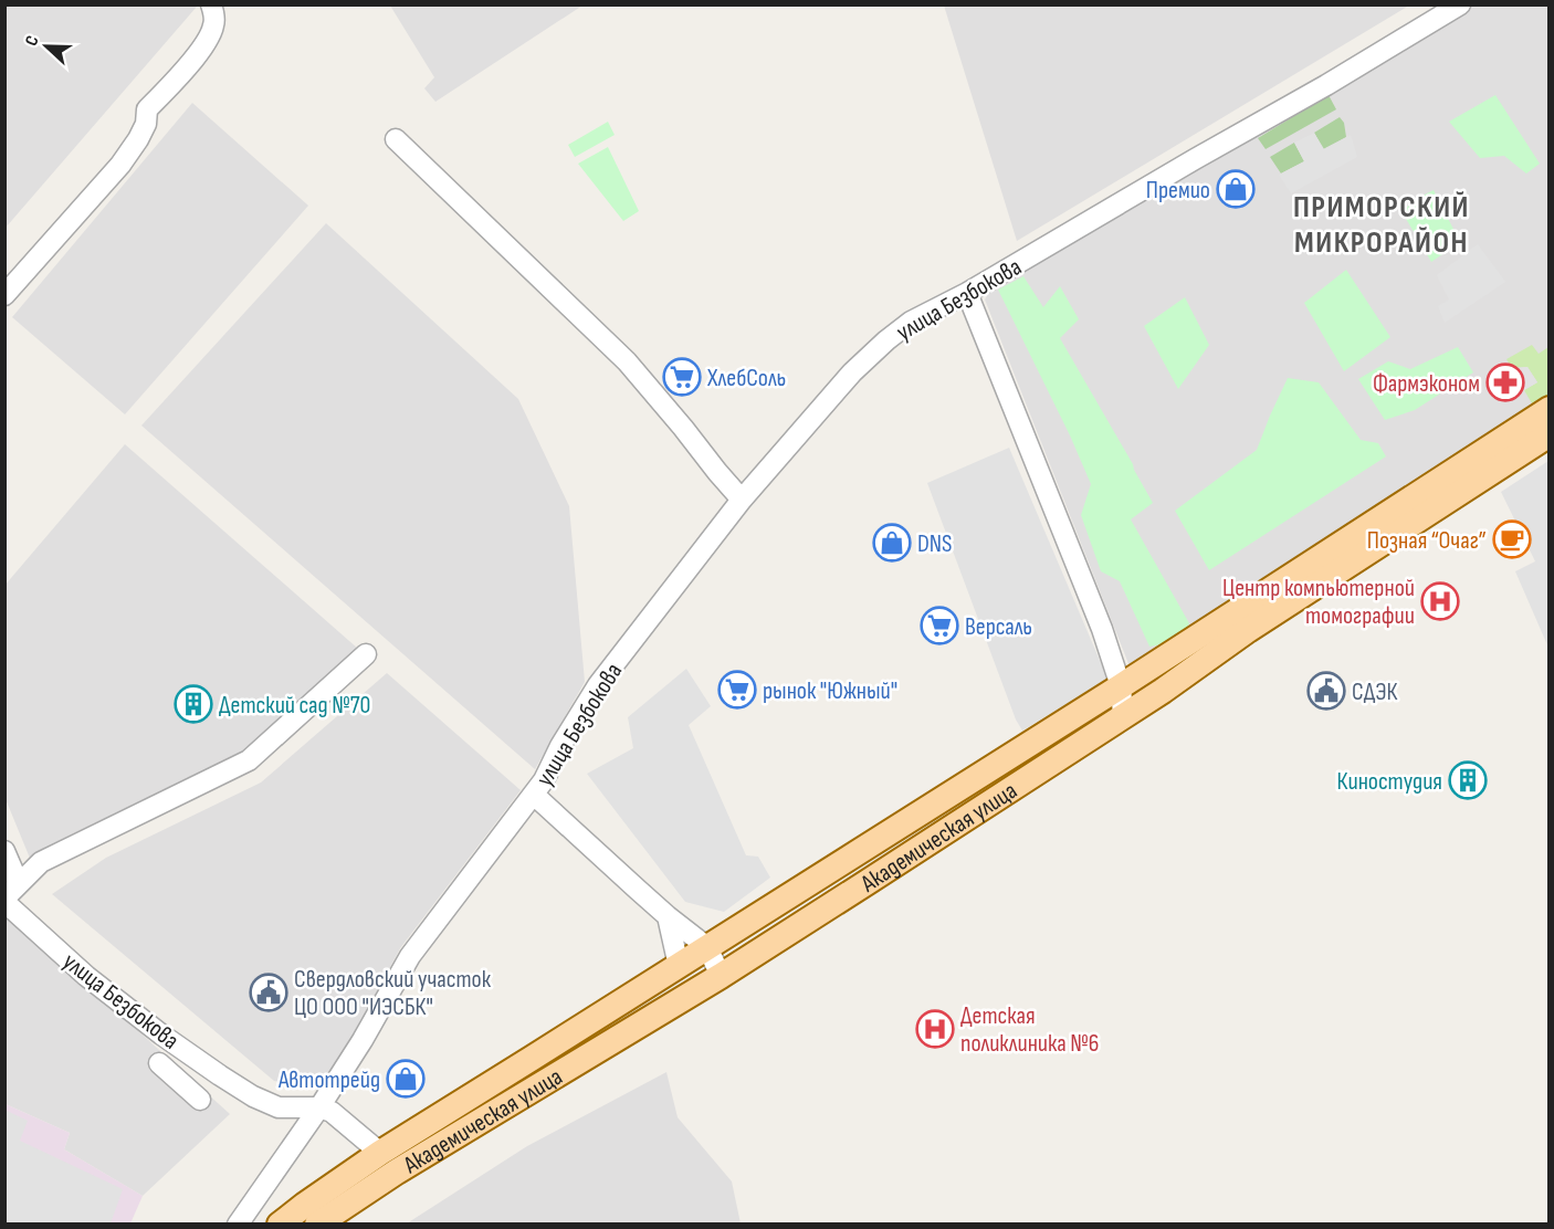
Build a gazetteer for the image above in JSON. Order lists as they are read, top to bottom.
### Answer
{
  "streets": {
    "main road": ["Академическая улица"],
    "street": ["улица Безбокова"]
  },
  "districts": ["ПРИМОРСКИЙ МИКРОРАЙОН"],
  "places": {
    "shop": ["Премио", "DNS", "Автотрейд"],
    "supermarket": ["ХлебСоль", "Версаль", "рынок \"Южный\""],
    "pharmacy": ["Фармэконом"],
    "cafe": ["Позная “Очаг”"],
    "hospital": ["Центр компьютерной томографии", "Детская поликлиника №6"],
    "public building": ["СДЭК", "Свердловский участок ЦО ООО \"ИЭСБК\""],
    "building": ["Детский сад №70", "Киностудия"]
  },
  "north": "left"
}
